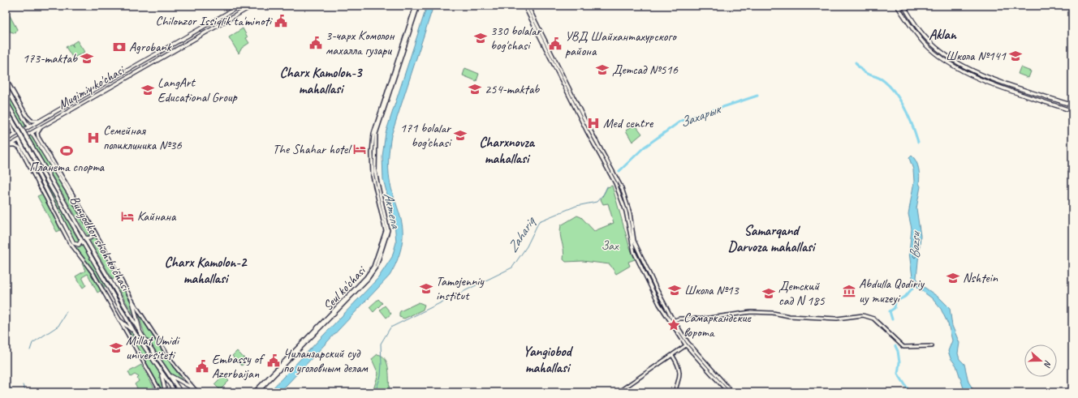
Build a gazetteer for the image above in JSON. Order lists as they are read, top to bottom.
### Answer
{
  "streets": {
    "main road": ["Muqimiy ko'chasi", "Bunyodkor shoh ko'chasi", "Seul ko'chasi"]
  },
  "districts": [
    "Aklan",
    "Charx Kamolon-3 mahallasi",
    "Charxnovza mahallasi",
    "Samarqand Darvoza mahallasi",
    "Charx Kamolon-2 mahallasi",
    "Yangiobod mahallasi"
  ],
  "water": [
    "Захарык",
    "Актепа",
    "Zahariq",
    "Bozsu"
  ],
  "parks": ["Зах"],
  "places": {
    "public building": [
      "Chilonzor Issiqlik ta'minoti",
      "3-чарх Комолон махалла гузари",
      "УВД Шайхантахурского района",
      "Чиланзарский суд по уголовным делам",
      "Embassy of Azerbaijan"
    ],
    "school or university": [
      "330 bolalar bog'chasi",
      "Школа №141",
      "173-maktab",
      "Детсад №516",
      "254-maktab",
      "LangArt Educational Group",
      "171 bolalar bog'chasi",
      "Nshtein",
      "Tamojenniy institut",
      "Школа №13",
      "Детский сад N 185",
      "Millat Umidi universiteti"
    ],
    "bank": ["Agrobank"],
    "hospital": ["Med centre", "Семейная поликлиника №36"],
    "hotel": ["The Shahar hotel", "Кайнана"],
    "sports": ["Планета спорта"],
    "museum": ["Abdulla Qodiriy uy muzeyi"],
    "place": ["Самаркандские ворота"]
  },
  "north": "right"
}
